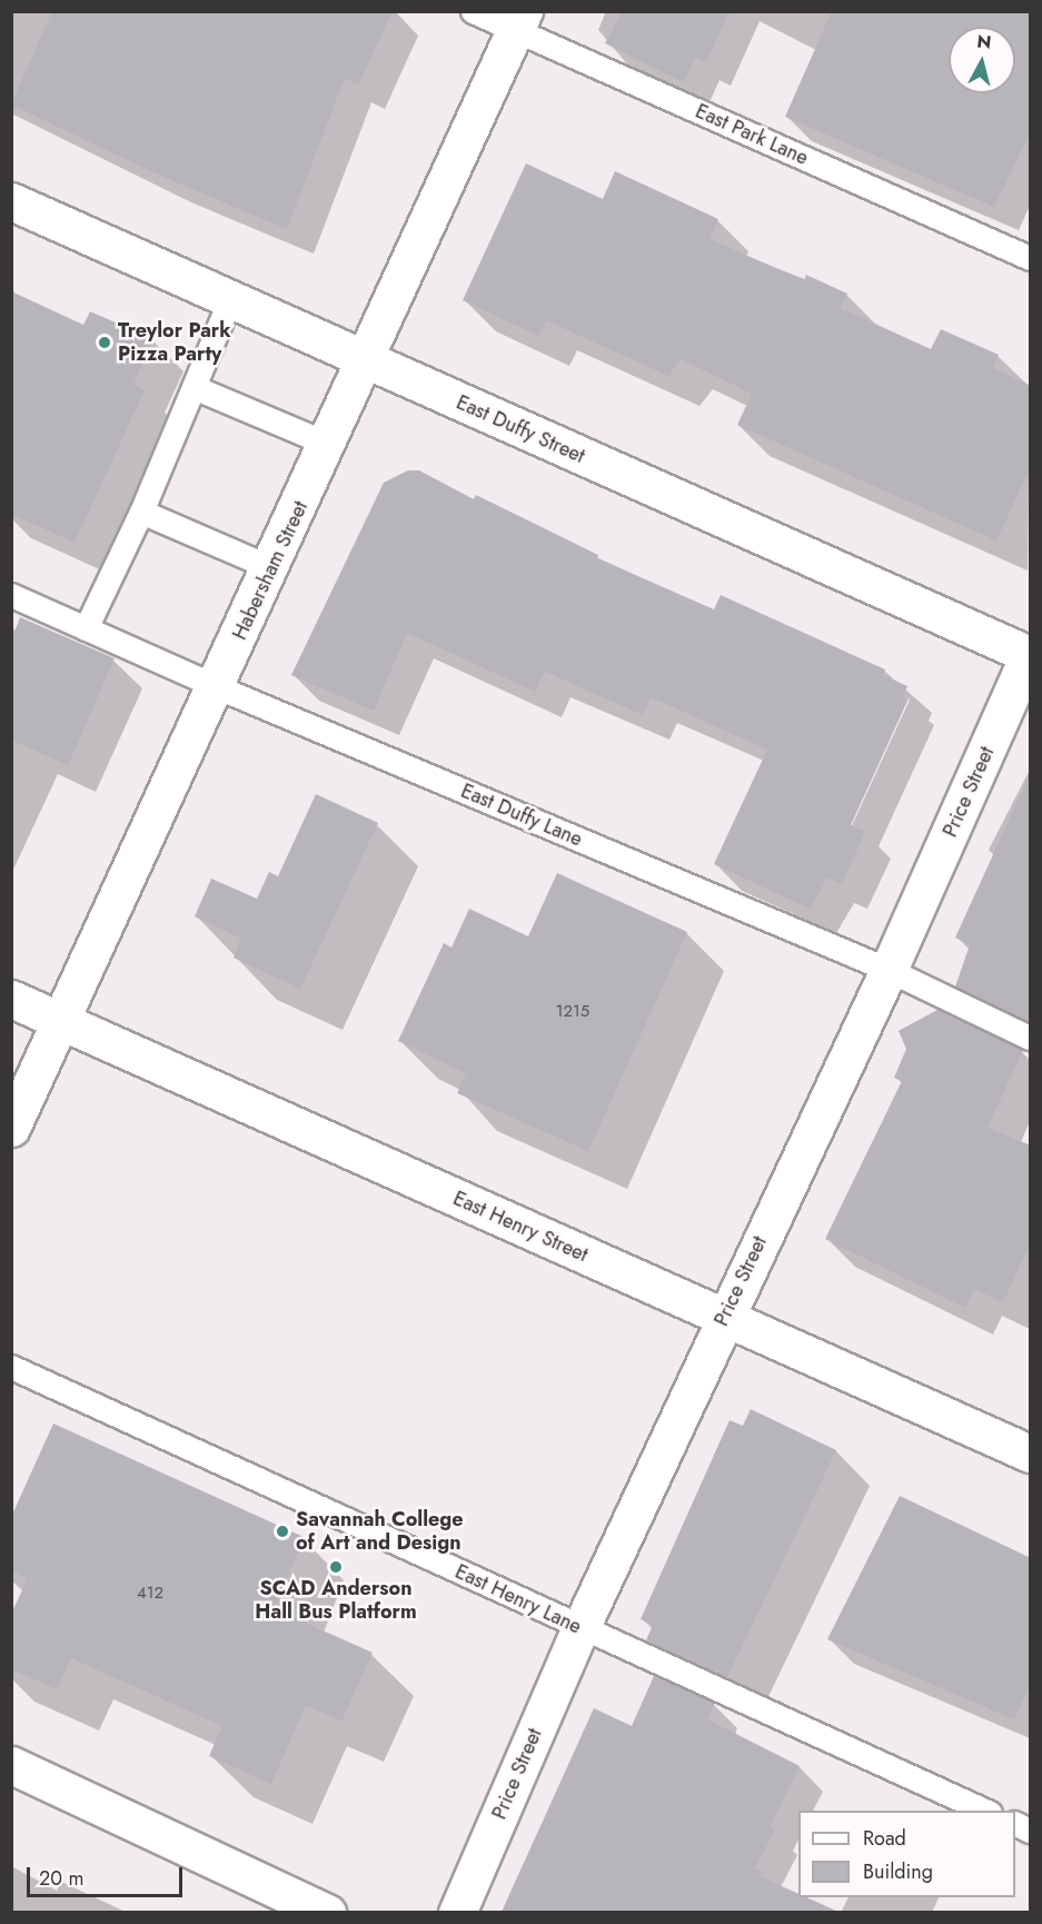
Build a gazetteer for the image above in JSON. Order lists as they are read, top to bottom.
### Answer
{
  "streets": {
    "main road": [
      "East Duffy Street",
      "Habersham Street",
      "Price Street",
      "East Henry Street"
    ],
    "lane": ["East Park Lane", "East Duffy Lane", "East Henry Lane"]
  },
  "crossings": [
    ["East Park Lane", "Habersham Street"],
    ["East Duffy Street", "Habersham Street"],
    ["East Duffy Street", "Price Street"],
    ["Habersham Street", "East Duffy Lane"],
    ["Habersham Street", "East Henry Street"],
    ["Price Street", "East Duffy Lane"],
    ["Price Street", "East Henry Street"],
    ["Price Street", "East Henry Lane"]
  ],
  "places": ["Treylor Park Pizza Party", "Savannah College of Art and Design", "SCAD Anderson Hall Bus Platform"],
  "house_numbers": ["1215", "412"],
  "legend": ["Road", "Building"],
  "scale_bar": "20 m",
  "north": "top"
}
